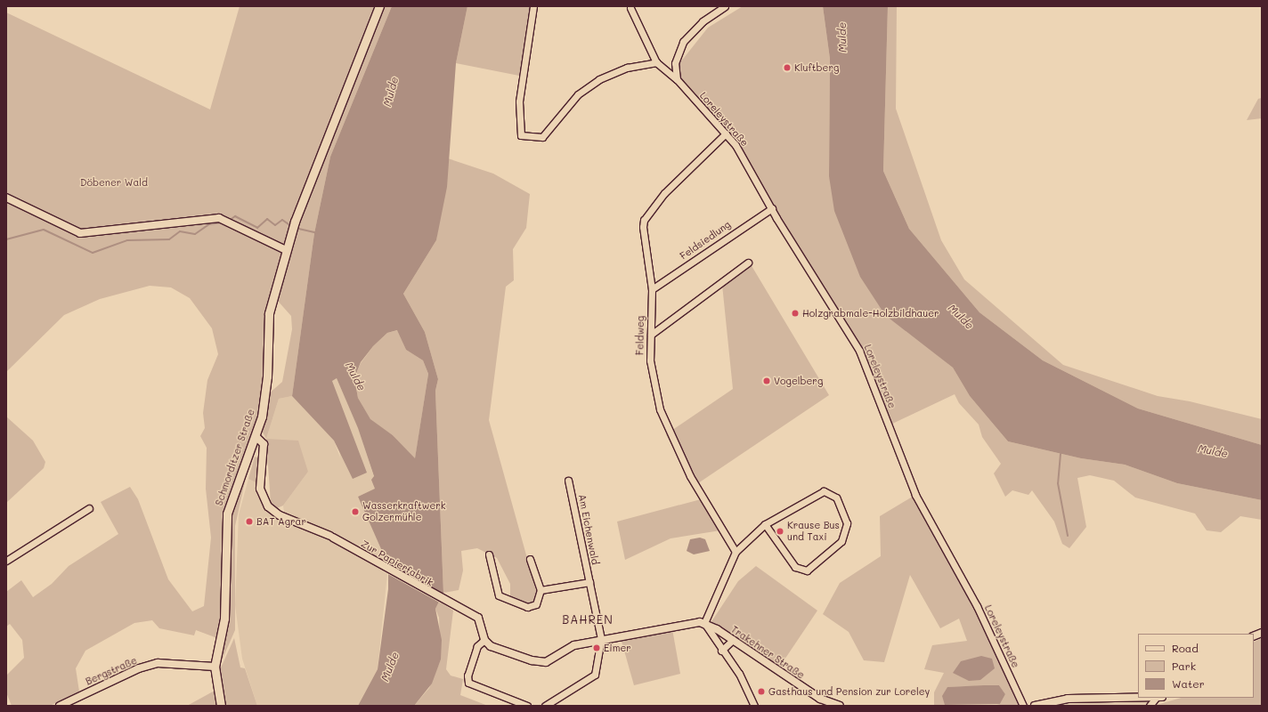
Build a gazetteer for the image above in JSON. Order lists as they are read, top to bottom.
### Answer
{
  "streets": {
    "main road": ["Schmorditzer Straße"],
    "street": [
      "Loreleystraße",
      "Feldsiedlung",
      "Feldweg",
      "Am Eichenwald",
      "Zur Papierfabrik",
      "Trakehner Straße",
      "Bergstraße"
    ]
  },
  "crossings": [
    ["Loreleystraße", "Feldsiedlung"],
    ["Loreleystraße", "Feldweg"],
    ["Feldsiedlung", "Feldweg"],
    ["Schmorditzer Straße", "Zur Papierfabrik"],
    ["Schmorditzer Straße", "Bergstraße"]
  ],
  "districts": ["BAHREN"],
  "water": ["Mulde"],
  "parks": ["Döbener Wald"],
  "places": [
    "Kluftberg",
    "Holzgrabmale-Holzbildhauer",
    "Vogelberg",
    "Wasserkraftwerk Golzermühle",
    "BAT Agrar",
    "Krause Bus und Taxi",
    "Eimer",
    "Gasthaus und Pension zur Loreley"
  ],
  "legend": ["Road", "Park", "Water"]
}
